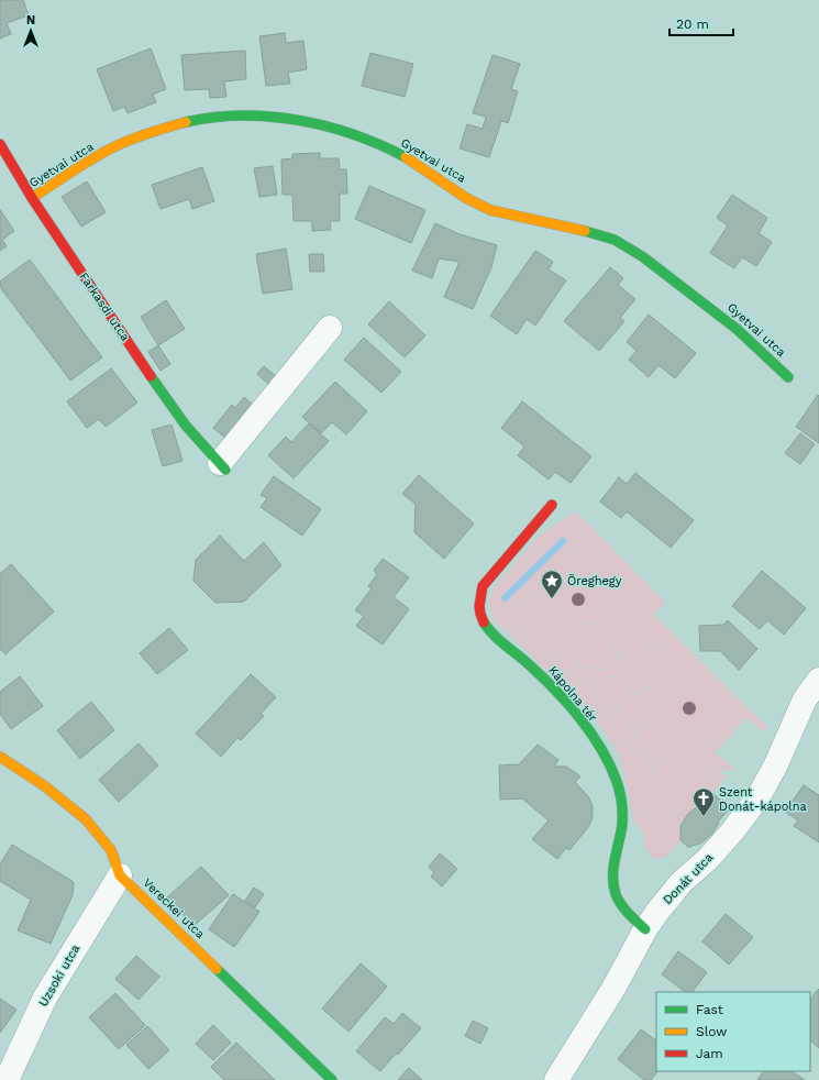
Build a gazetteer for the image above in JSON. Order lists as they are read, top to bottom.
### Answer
{
  "streets": {
    "street": [
      "Gyetvai utca",
      "Farkasdi utca",
      "Kápolna tér",
      "Donát utca",
      "Vereckei utca",
      "Uzsoki utca"
    ]
  },
  "crossings": [
    ["Gyetvai utca", "Farkasdi utca"],
    ["Kápolna tér", "Donát utca"],
    ["Vereckei utca", "Uzsoki utca"]
  ],
  "places": {
    "place": ["Öreghegy"],
    "church": ["Szent Donát-kápolna"]
  },
  "legend": ["Fast", "Slow", "Jam"],
  "scale_bar": "20 m",
  "north": "top"
}
